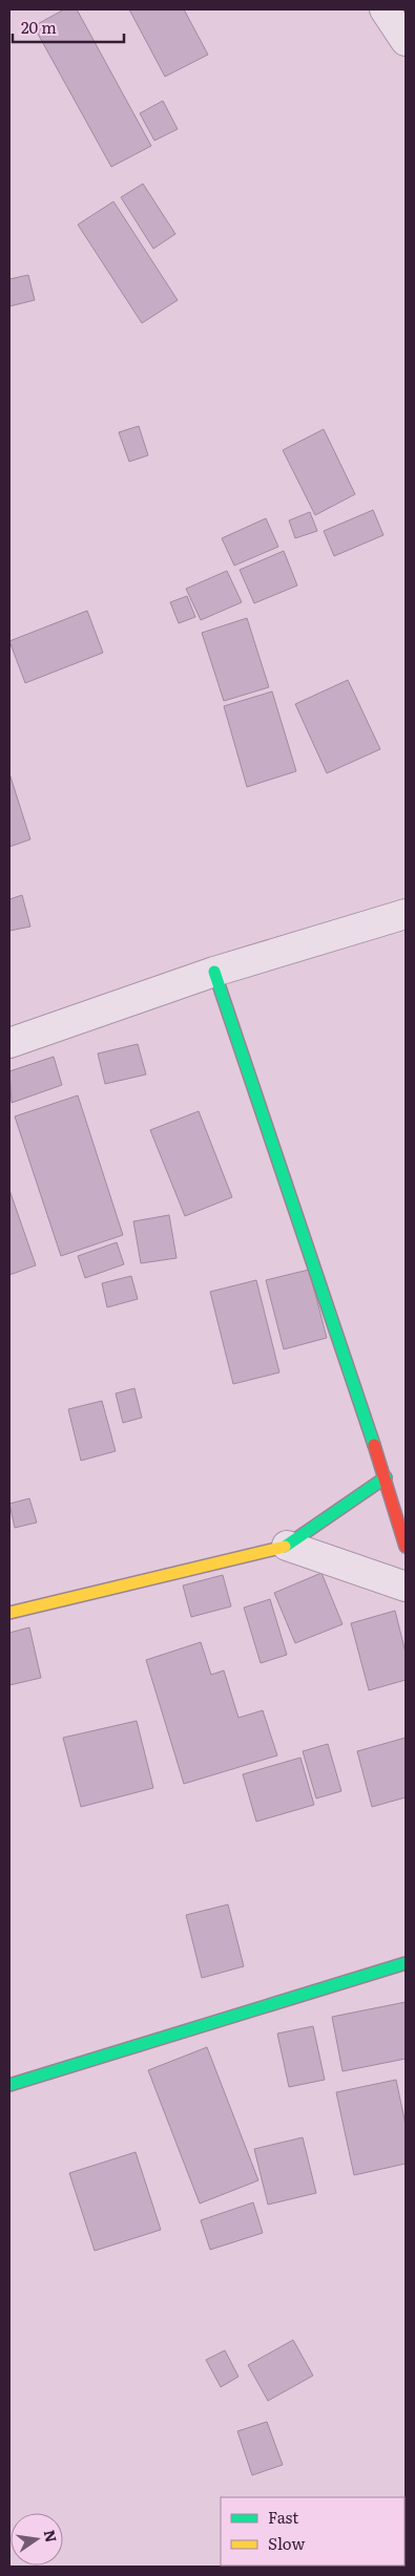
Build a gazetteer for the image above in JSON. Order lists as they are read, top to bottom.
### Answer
{
  "legend": ["Fast", "Slow"],
  "scale_bar": "20 m",
  "north": "right"
}
